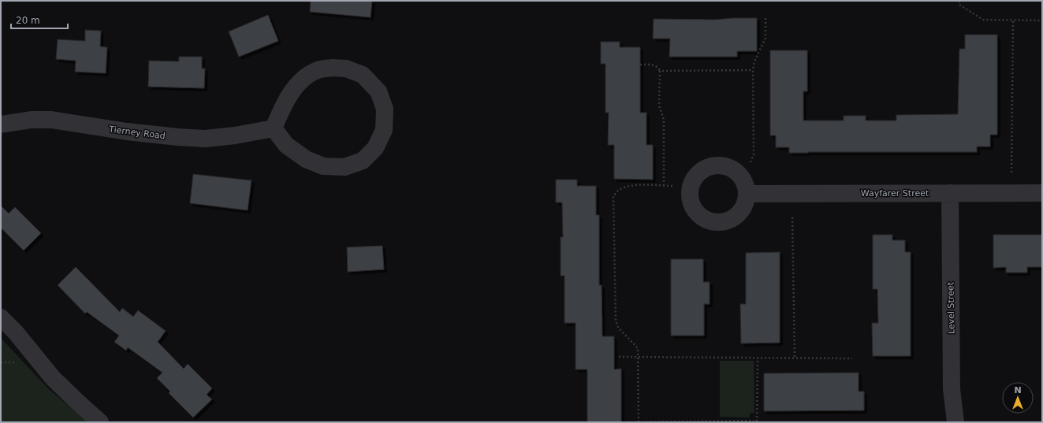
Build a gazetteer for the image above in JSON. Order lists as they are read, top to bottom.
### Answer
{
  "streets": {
    "street": ["Tierney Road", "Wayfarer Street", "Level Street"]
  },
  "crossings": [
    ["Wayfarer Street", "Level Street"]
  ],
  "scale_bar": "20 m",
  "north": "top"
}
